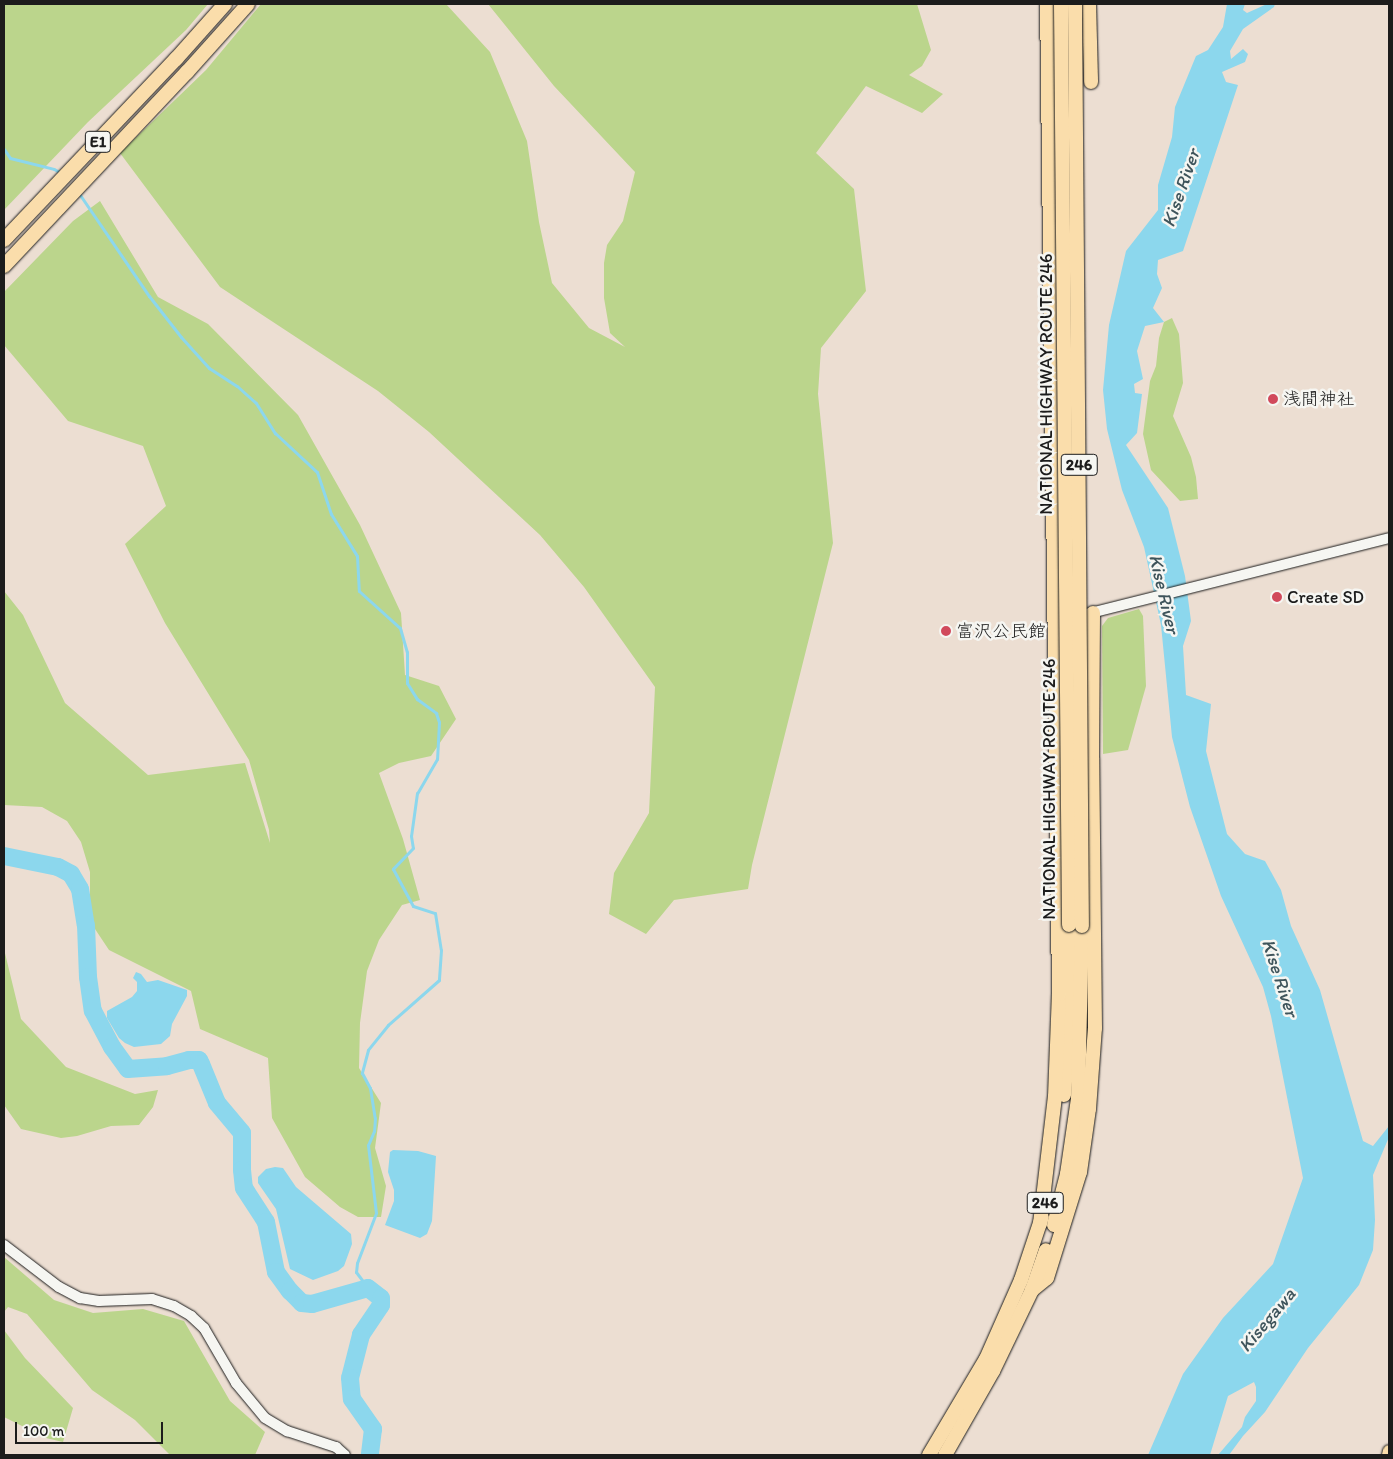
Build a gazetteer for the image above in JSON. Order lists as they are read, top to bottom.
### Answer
{
  "streets": {
    "highway": ["E1", "NATIONAL HIGHWAY ROUTE 246", "246"]
  },
  "water": ["Kise River", "Kisegawa"],
  "places": ["浅間神社", "Create SD", "富沢公民館"],
  "scale_bar": "100 m"
}
